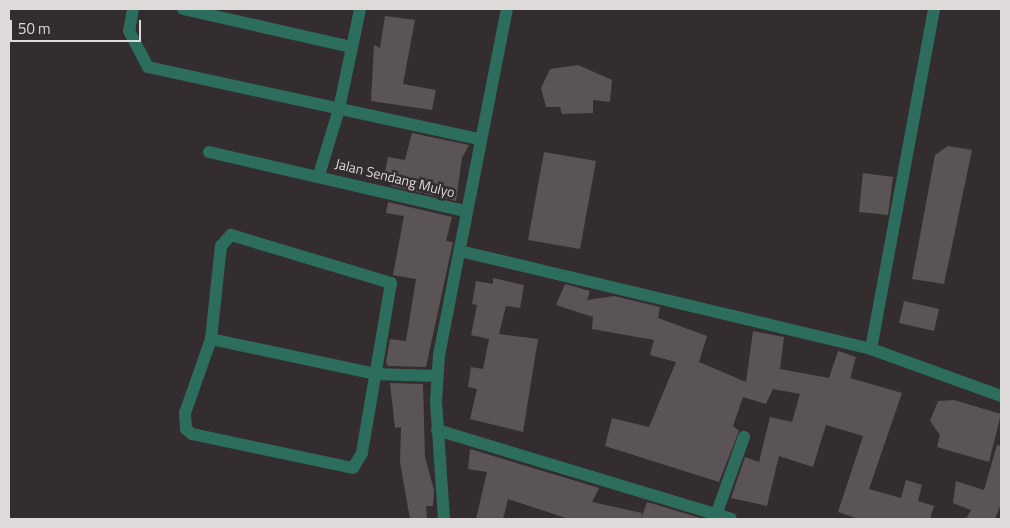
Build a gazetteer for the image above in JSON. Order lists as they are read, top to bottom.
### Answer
{
  "streets": {
    "street": ["Jalan Sendang Mulyo"]
  },
  "scale_bar": "50 m"
}
